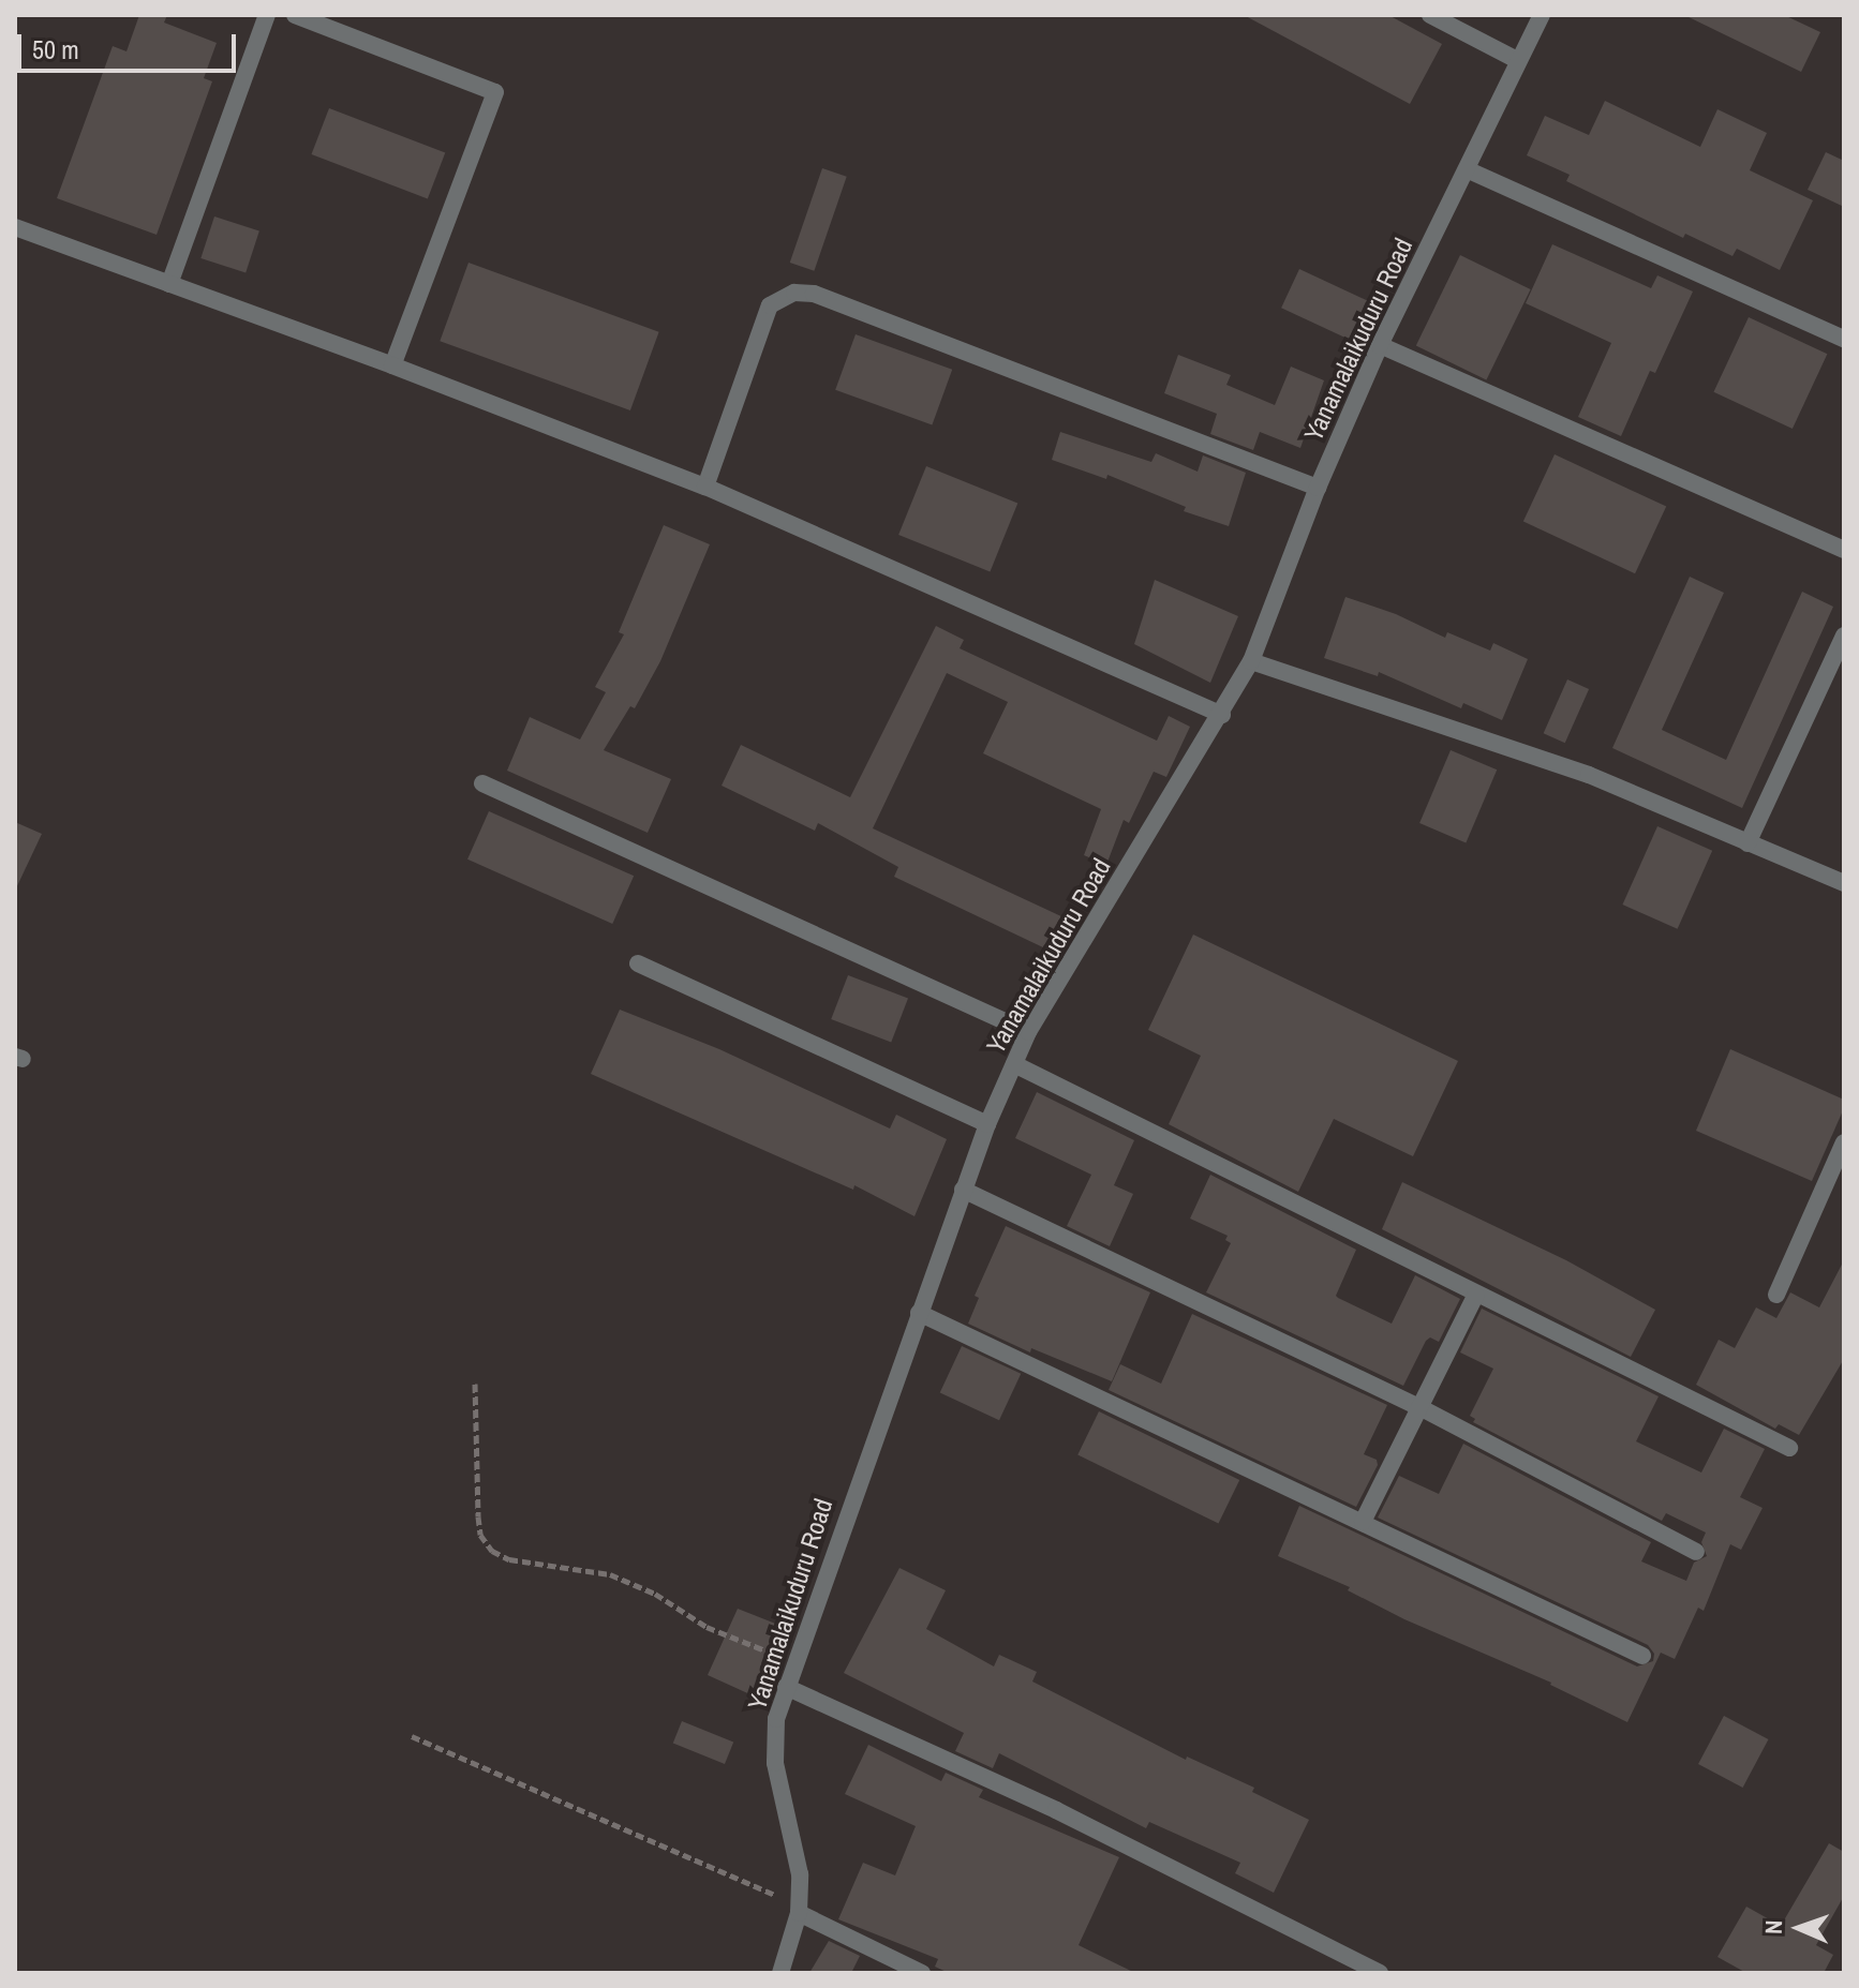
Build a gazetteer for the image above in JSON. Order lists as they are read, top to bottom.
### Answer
{
  "streets": {
    "street": ["Yanamalaikuduru Road"]
  },
  "scale_bar": "50 m",
  "north": "left"
}
